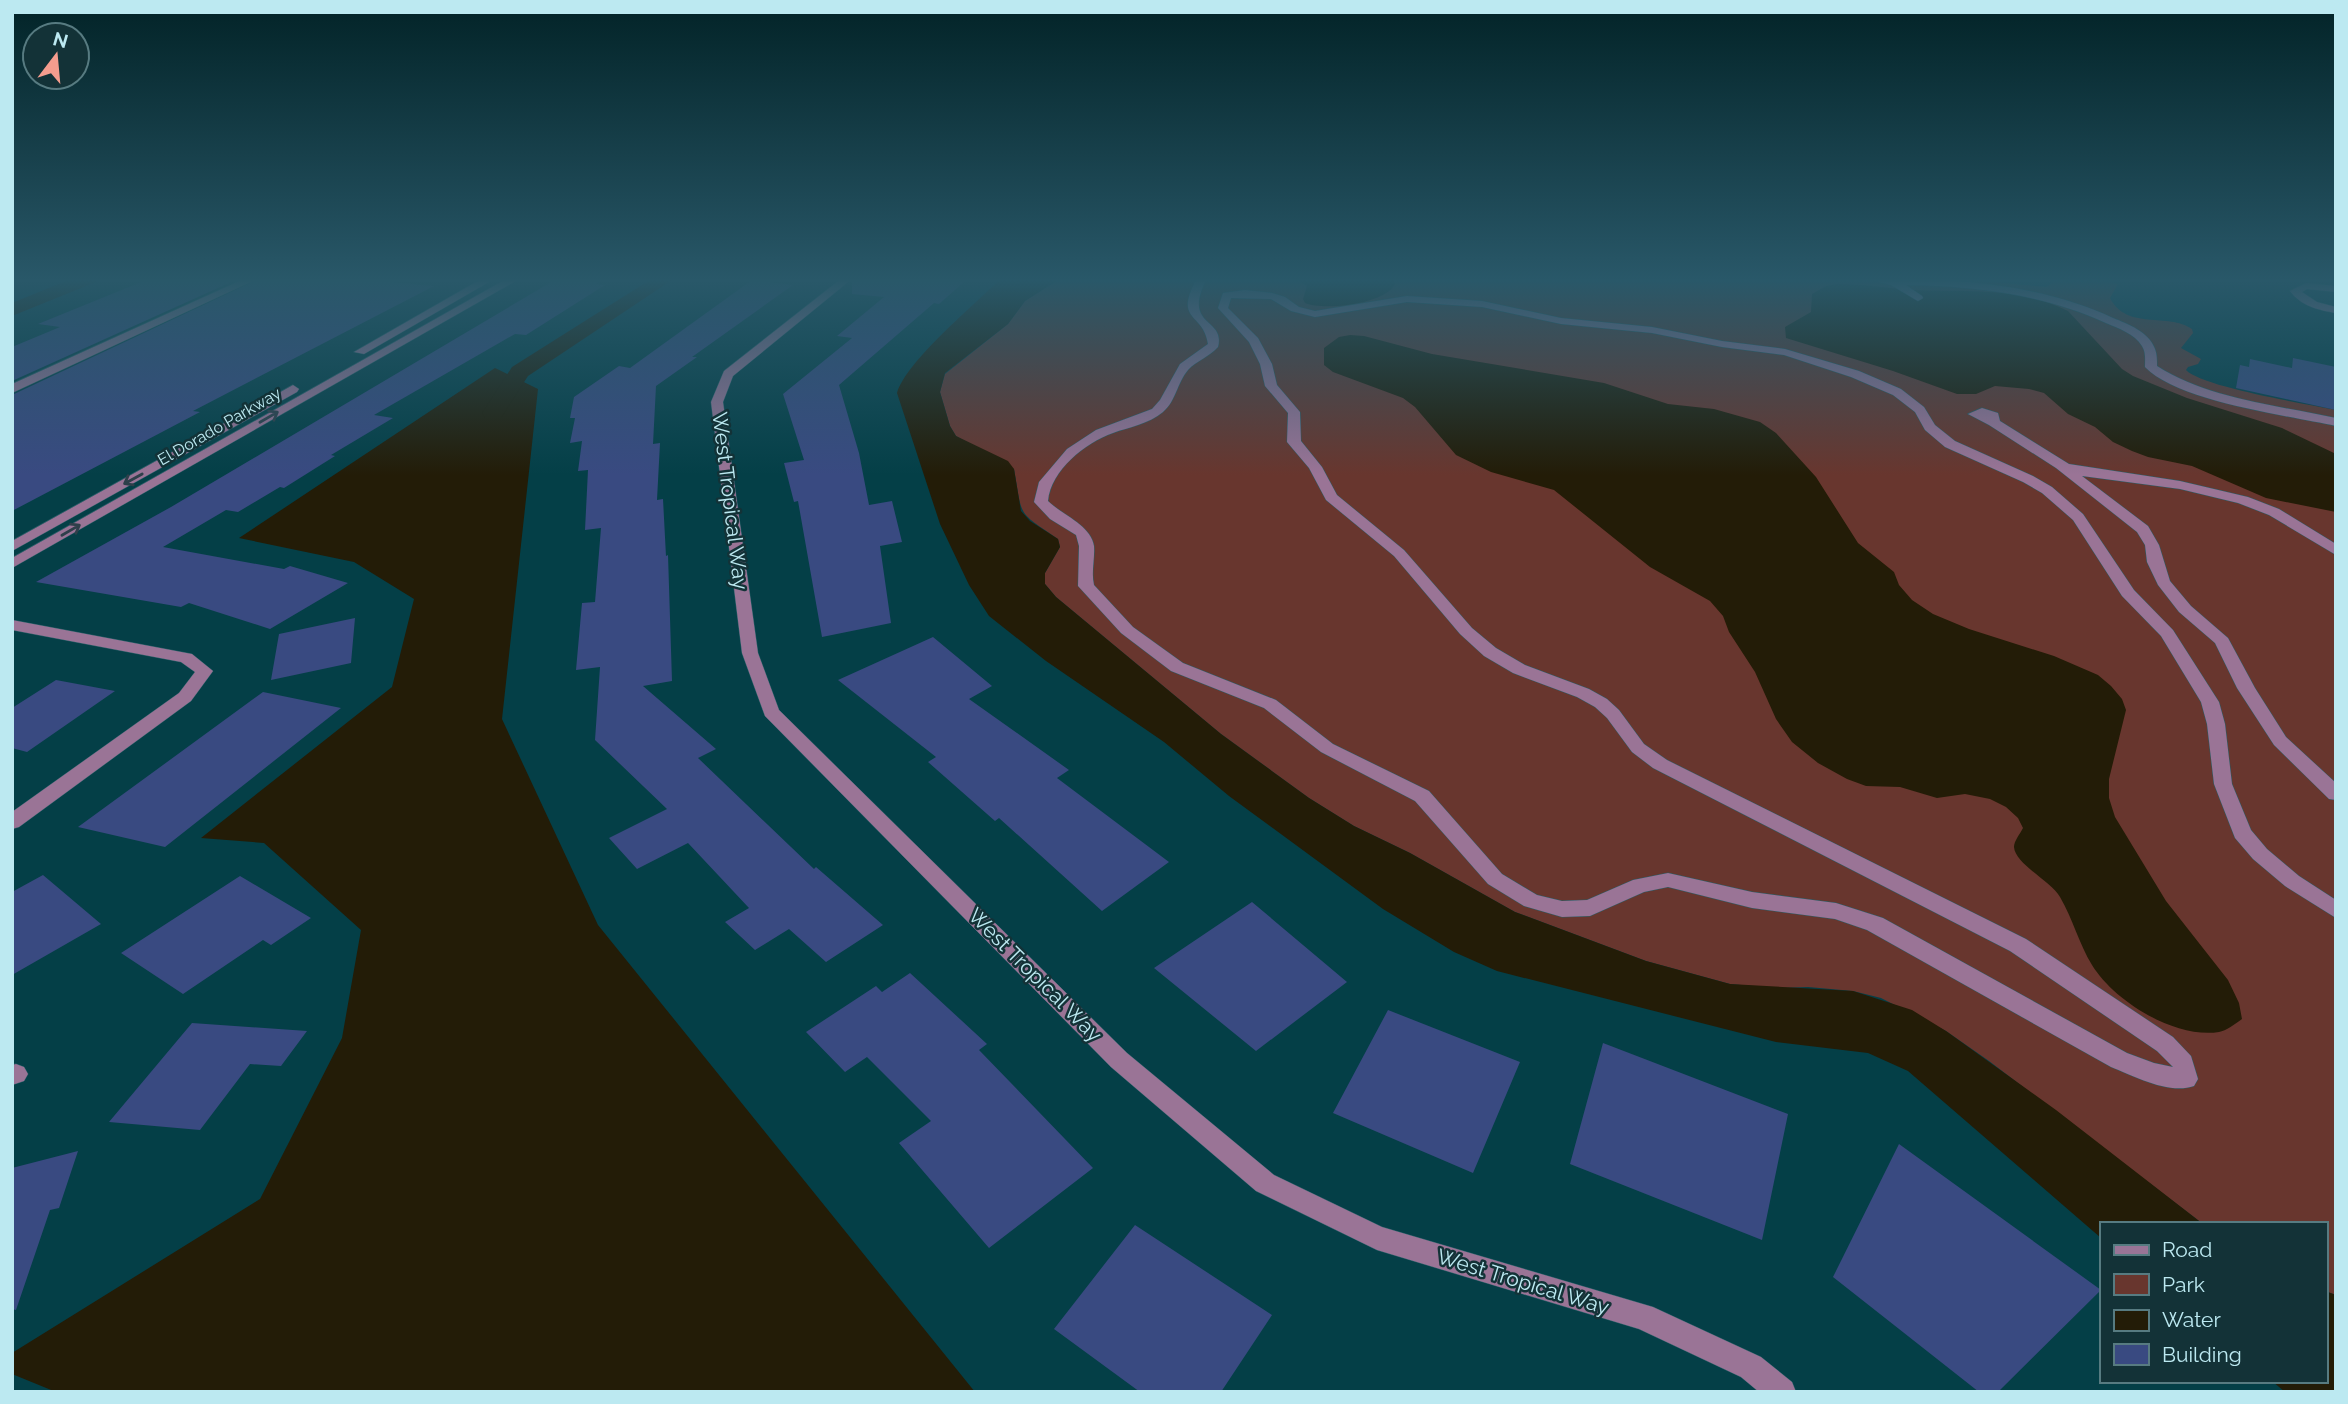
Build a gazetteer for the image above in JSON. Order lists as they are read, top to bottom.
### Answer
{
  "streets": {
    "street": ["El Dorado Parkway", "West Tropical Way"]
  },
  "legend": [
    "Road",
    "Park",
    "Water",
    "Building"
  ],
  "north": "top"
}
